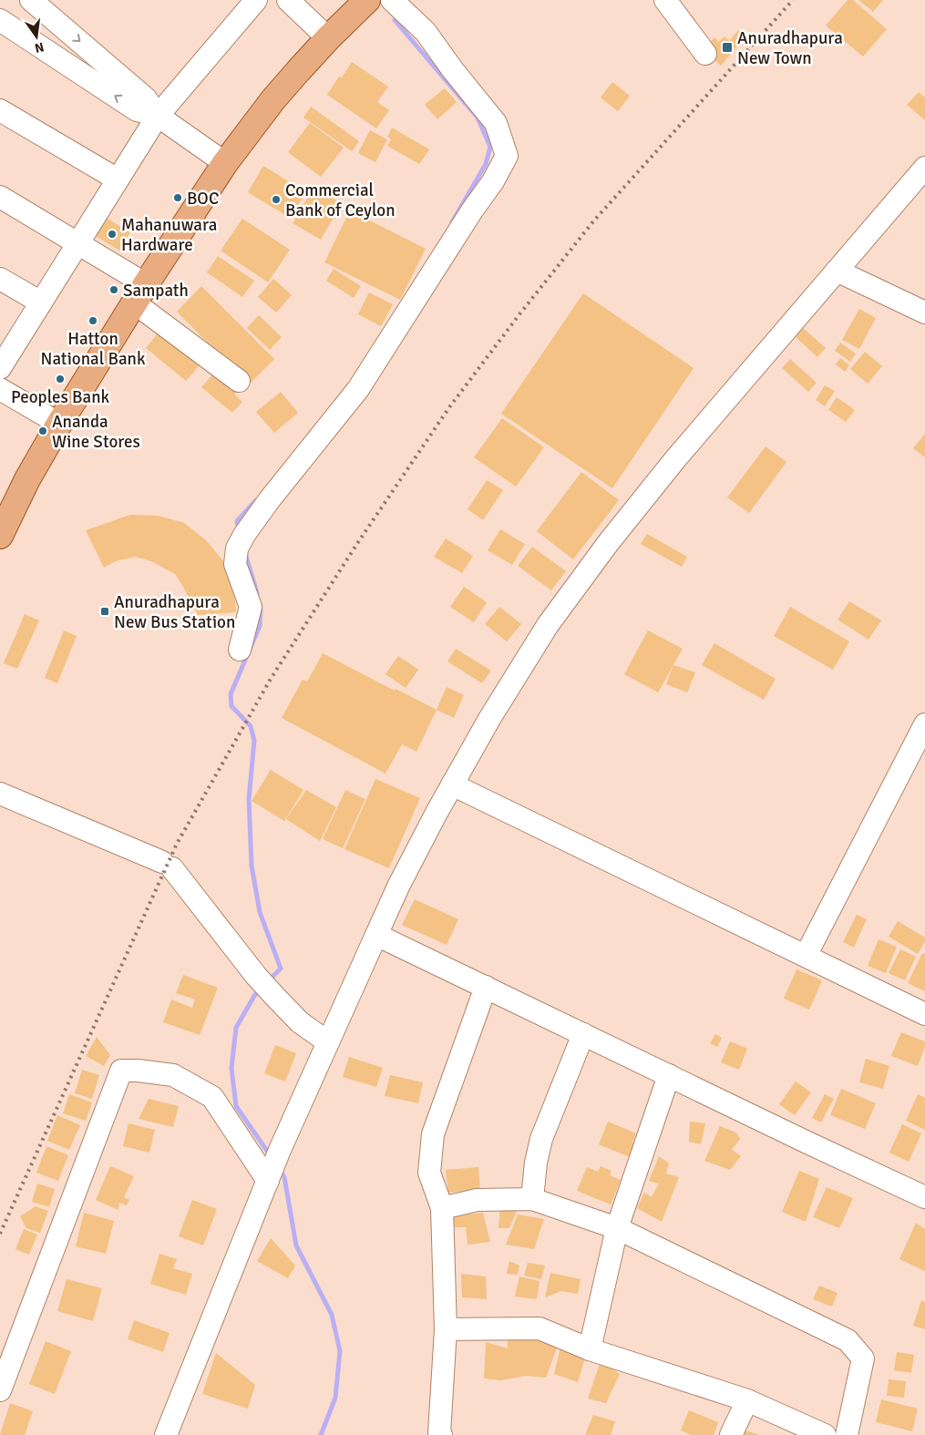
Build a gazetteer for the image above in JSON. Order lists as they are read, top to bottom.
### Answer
{
  "places": {
    "transit": ["Anuradhapura New Town", "Anuradhapura New Bus Station"],
    "other": [
      "BOC",
      "Commercial Bank of Ceylon",
      "Mahanuwara Hardware",
      "Sampath",
      "Hatton National Bank",
      "Peoples Bank",
      "Ananda Wine Stores"
    ]
  },
  "north": "bottom"
}
